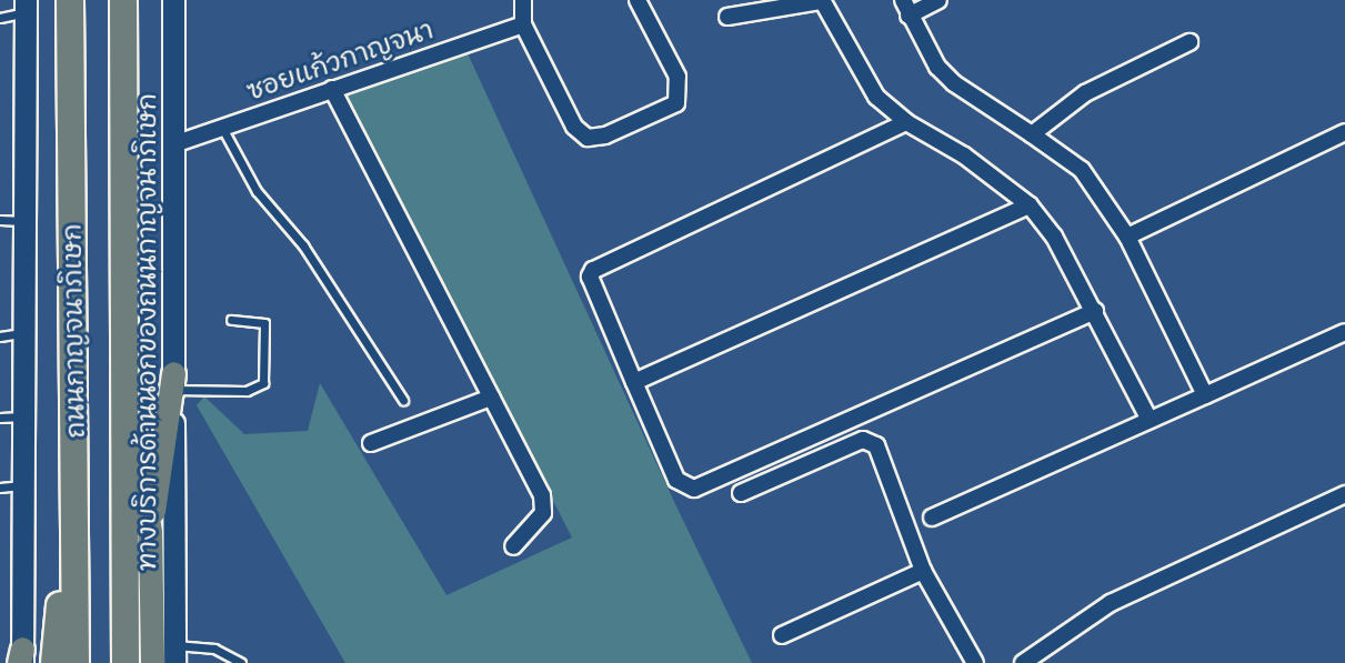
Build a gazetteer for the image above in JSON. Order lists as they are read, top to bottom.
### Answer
{
  "streets": {
    "highway": ["ถนนกาญจนาภิเษก"],
    "main road": ["ทางบริการด้านนอกของถนนกาญจนาภิเษก"],
    "street": ["ซอยแก้วกาญจนา"]
  },
  "crossings": [
    ["ซอยแก้วกาญจนา", "ทางบริการด้านนอกของถนนกาญจนาภิเษก"]
  ]
}
